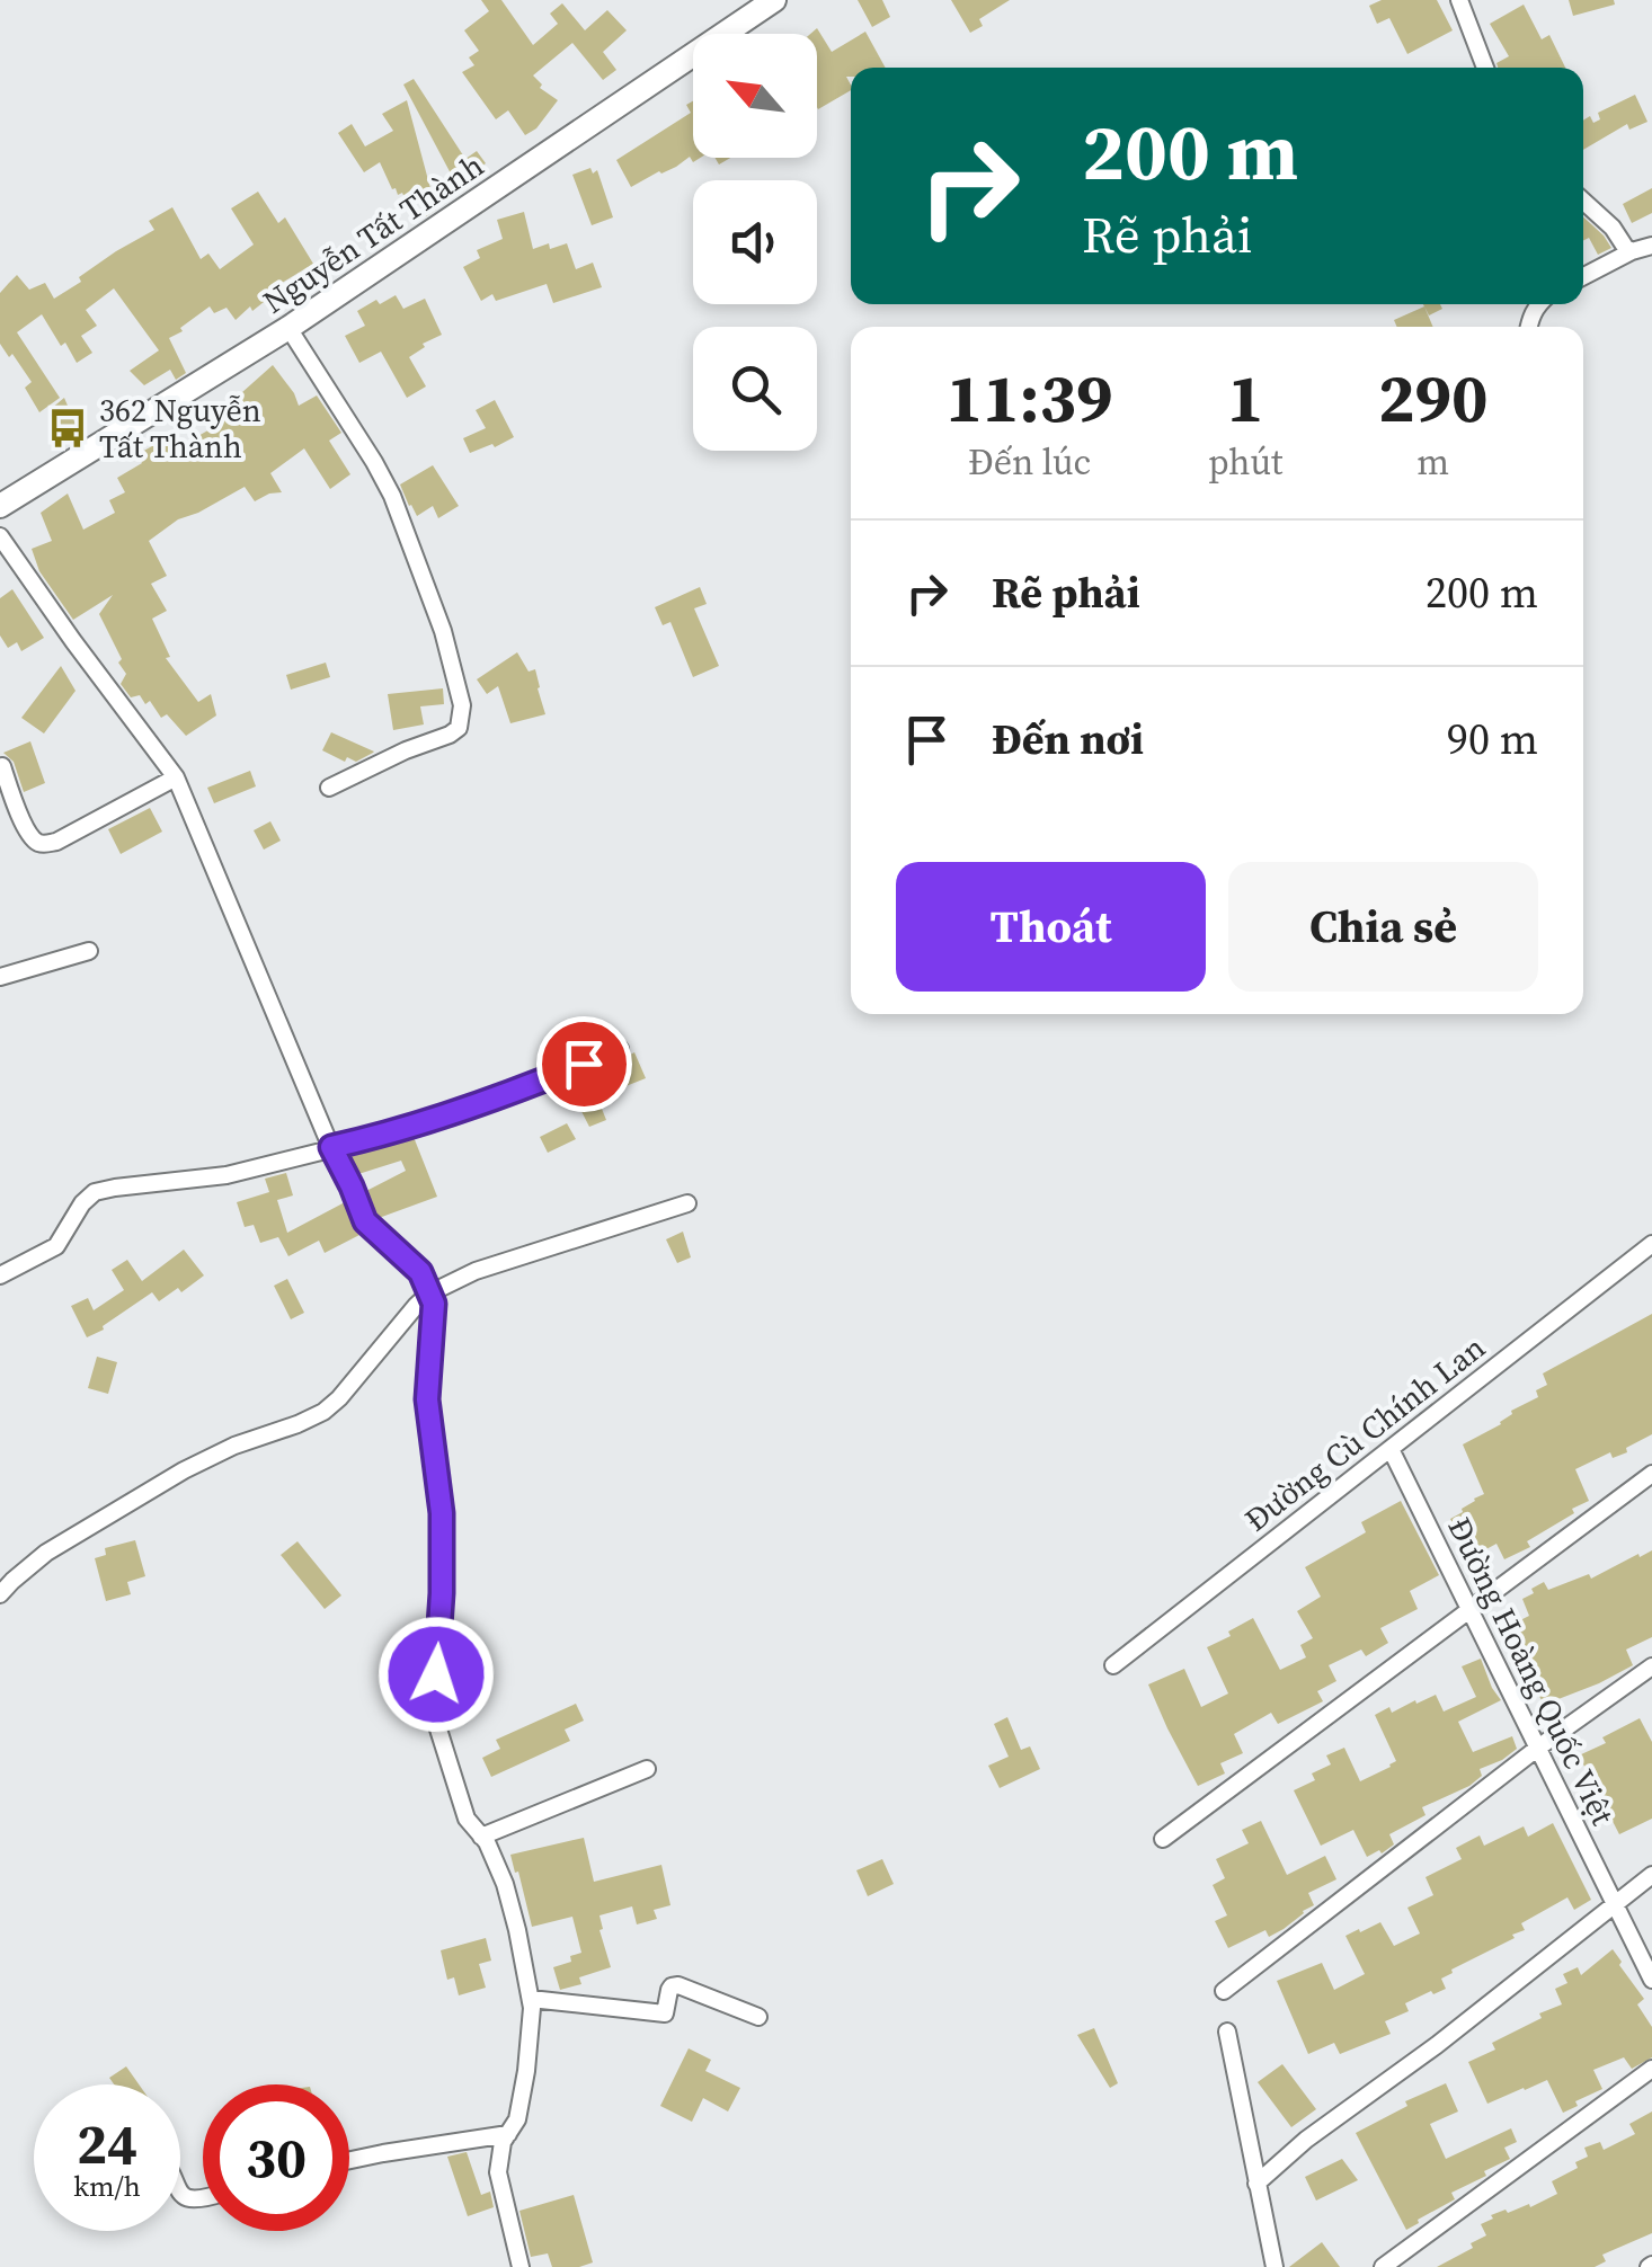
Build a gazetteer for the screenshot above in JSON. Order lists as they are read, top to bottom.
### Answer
{
  "streets": {
    "main road": ["Nguyễn Tất Thành"],
    "street": ["Đường Cù Chính Lan", "Đường Hoàng Quốc Việt"]
  },
  "crossings": [
    ["Đường Cù Chính Lan", "Đường Hoàng Quốc Việt"]
  ],
  "places": {
    "bus stop": ["362 Nguyễn Tất Thành"]
  },
  "north": "top left",
  "page": {
    "turn": ["200 m", "Rẽ phải"],
    "eta": [
      "11:39",
      "Đến lúc",
      "1",
      "phút",
      "290",
      "m"
    ],
    "list": [
      {
        "name": "Rẽ phải",
        "value": "200 m"
      },
      {
        "name": "Đến nơi",
        "value": "90 m"
      }
    ],
    "buttons": ["Thoát", "Chia sẻ"],
    "speed": "24 km/h",
    "limit": "30"
  }
}
